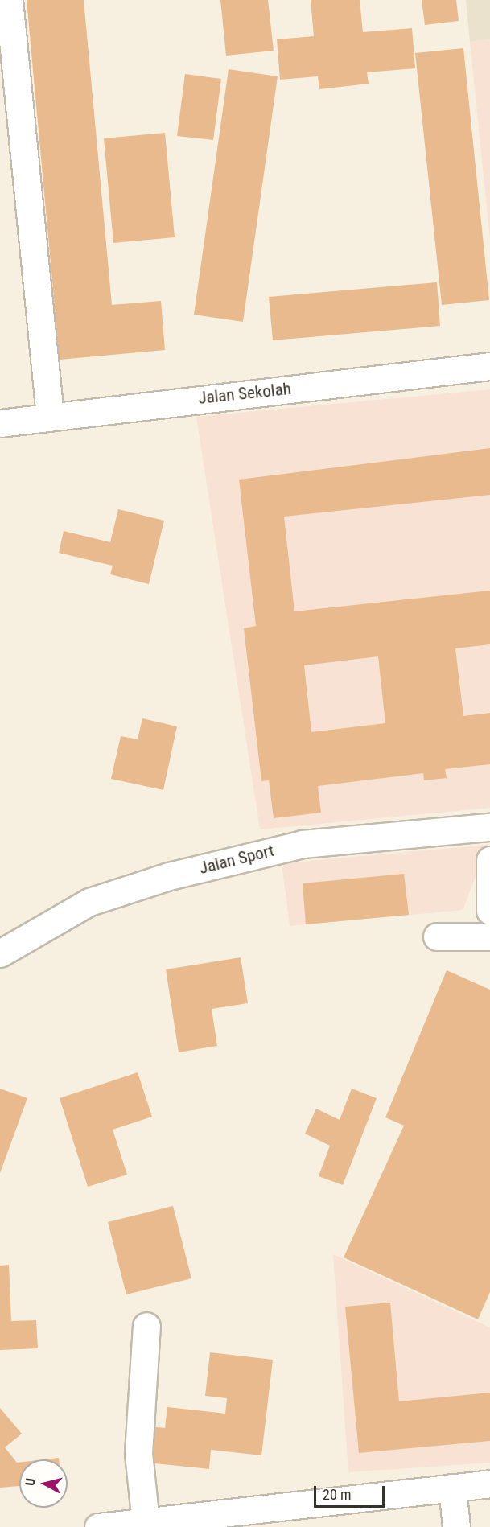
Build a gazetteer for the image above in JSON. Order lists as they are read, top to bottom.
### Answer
{
  "streets": {
    "street": ["Jalan Sekolah", "Jalan Sport"]
  },
  "scale_bar": "20 m",
  "north": "left"
}
